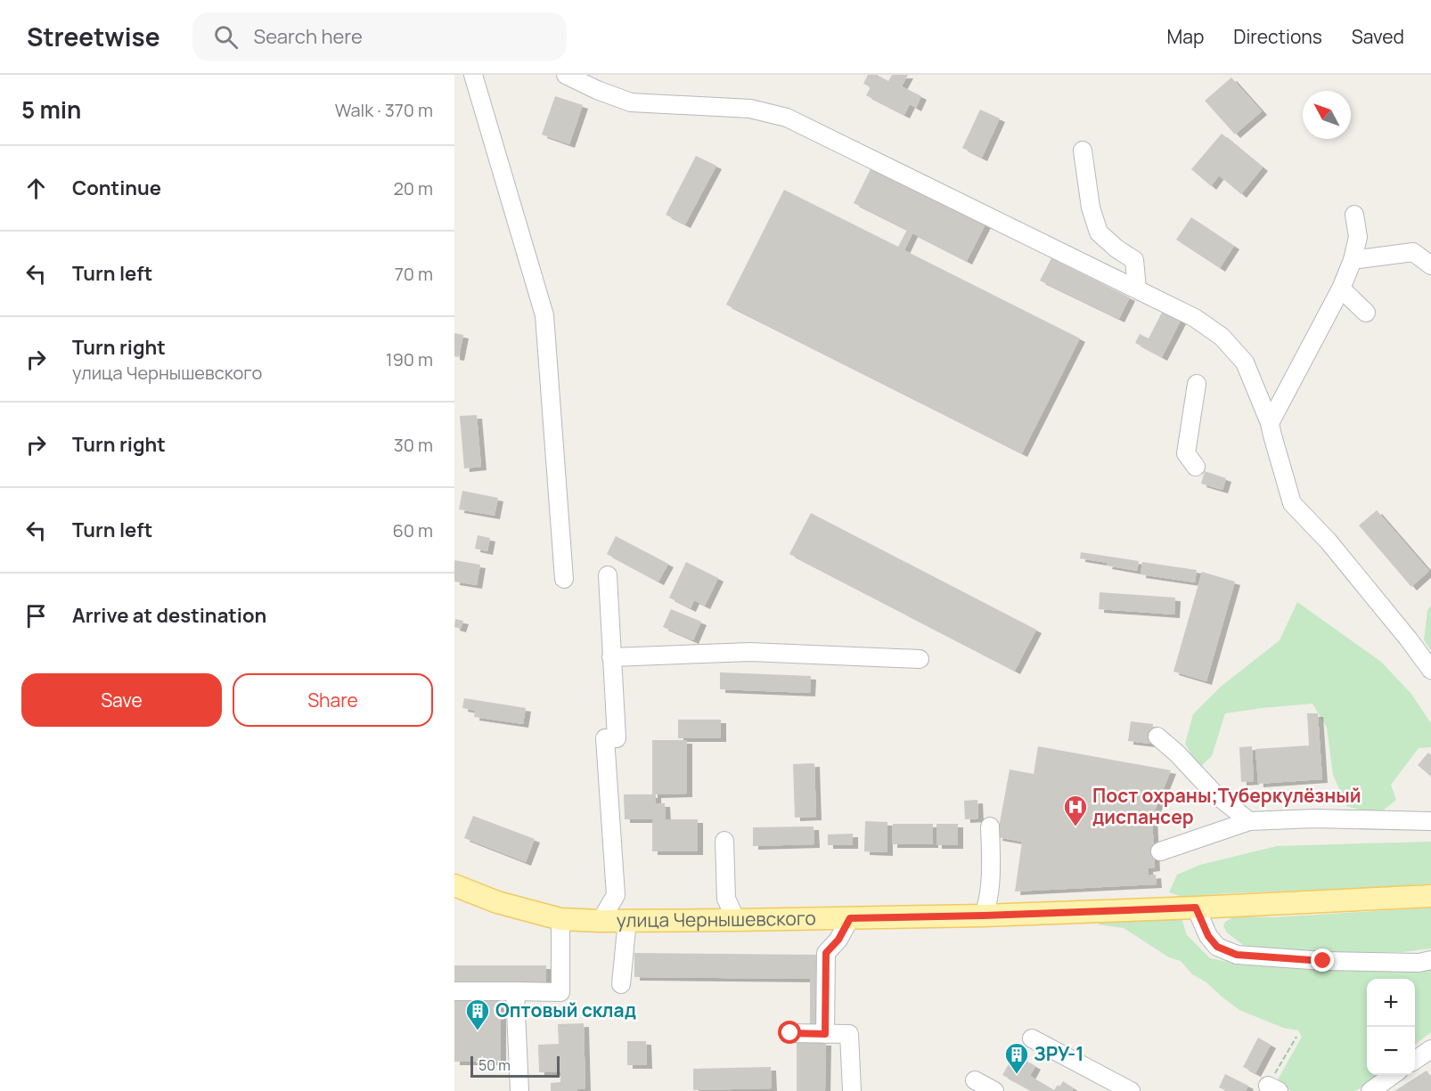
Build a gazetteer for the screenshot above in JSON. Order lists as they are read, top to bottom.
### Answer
{
  "streets": {
    "main road": ["улица Чернышевского"]
  },
  "places": {
    "hospital": ["Пост охраны;Туберкулёзный диспансер"],
    "building": ["Оптовый склад", "ЗРУ-1"]
  },
  "scale_bar": "50 m",
  "north": "top left",
  "page": {
    "header": "Streetwise",
    "search": "Search here",
    "nav": ["Map", "Directions", "Saved"],
    "heading": ["5 min", "Walk · 370 m"],
    "list": [
      ["Continue", "20 m"],
      ["Turn left", "70 m"],
      ["Turn right", "улица Чернышевского", "190 m"],
      ["Turn right", "30 m"],
      ["Turn left", "60 m"],
      "Arrive at destination"
    ],
    "buttons": ["Save", "Share"],
    "map_buttons": ["+", "−"],
    "scale": "50 m"
  }
}
